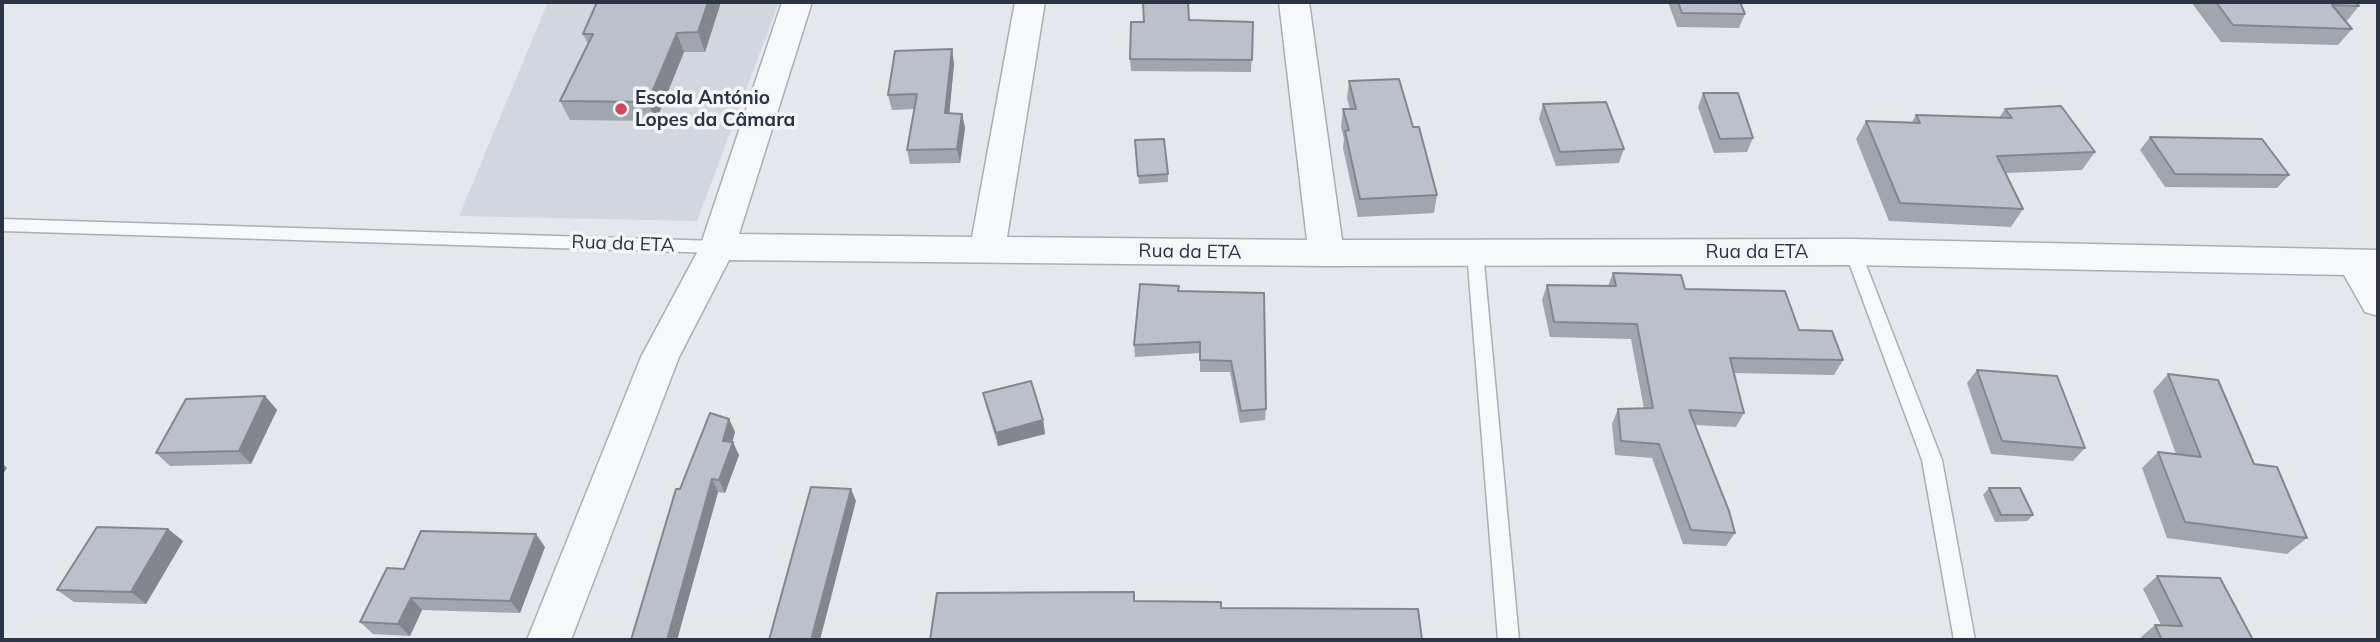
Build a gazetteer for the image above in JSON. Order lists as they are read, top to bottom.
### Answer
{
  "streets": {
    "street": ["Rua da ETA"]
  },
  "places": ["Escola António Lopes da Câmara"]
}
